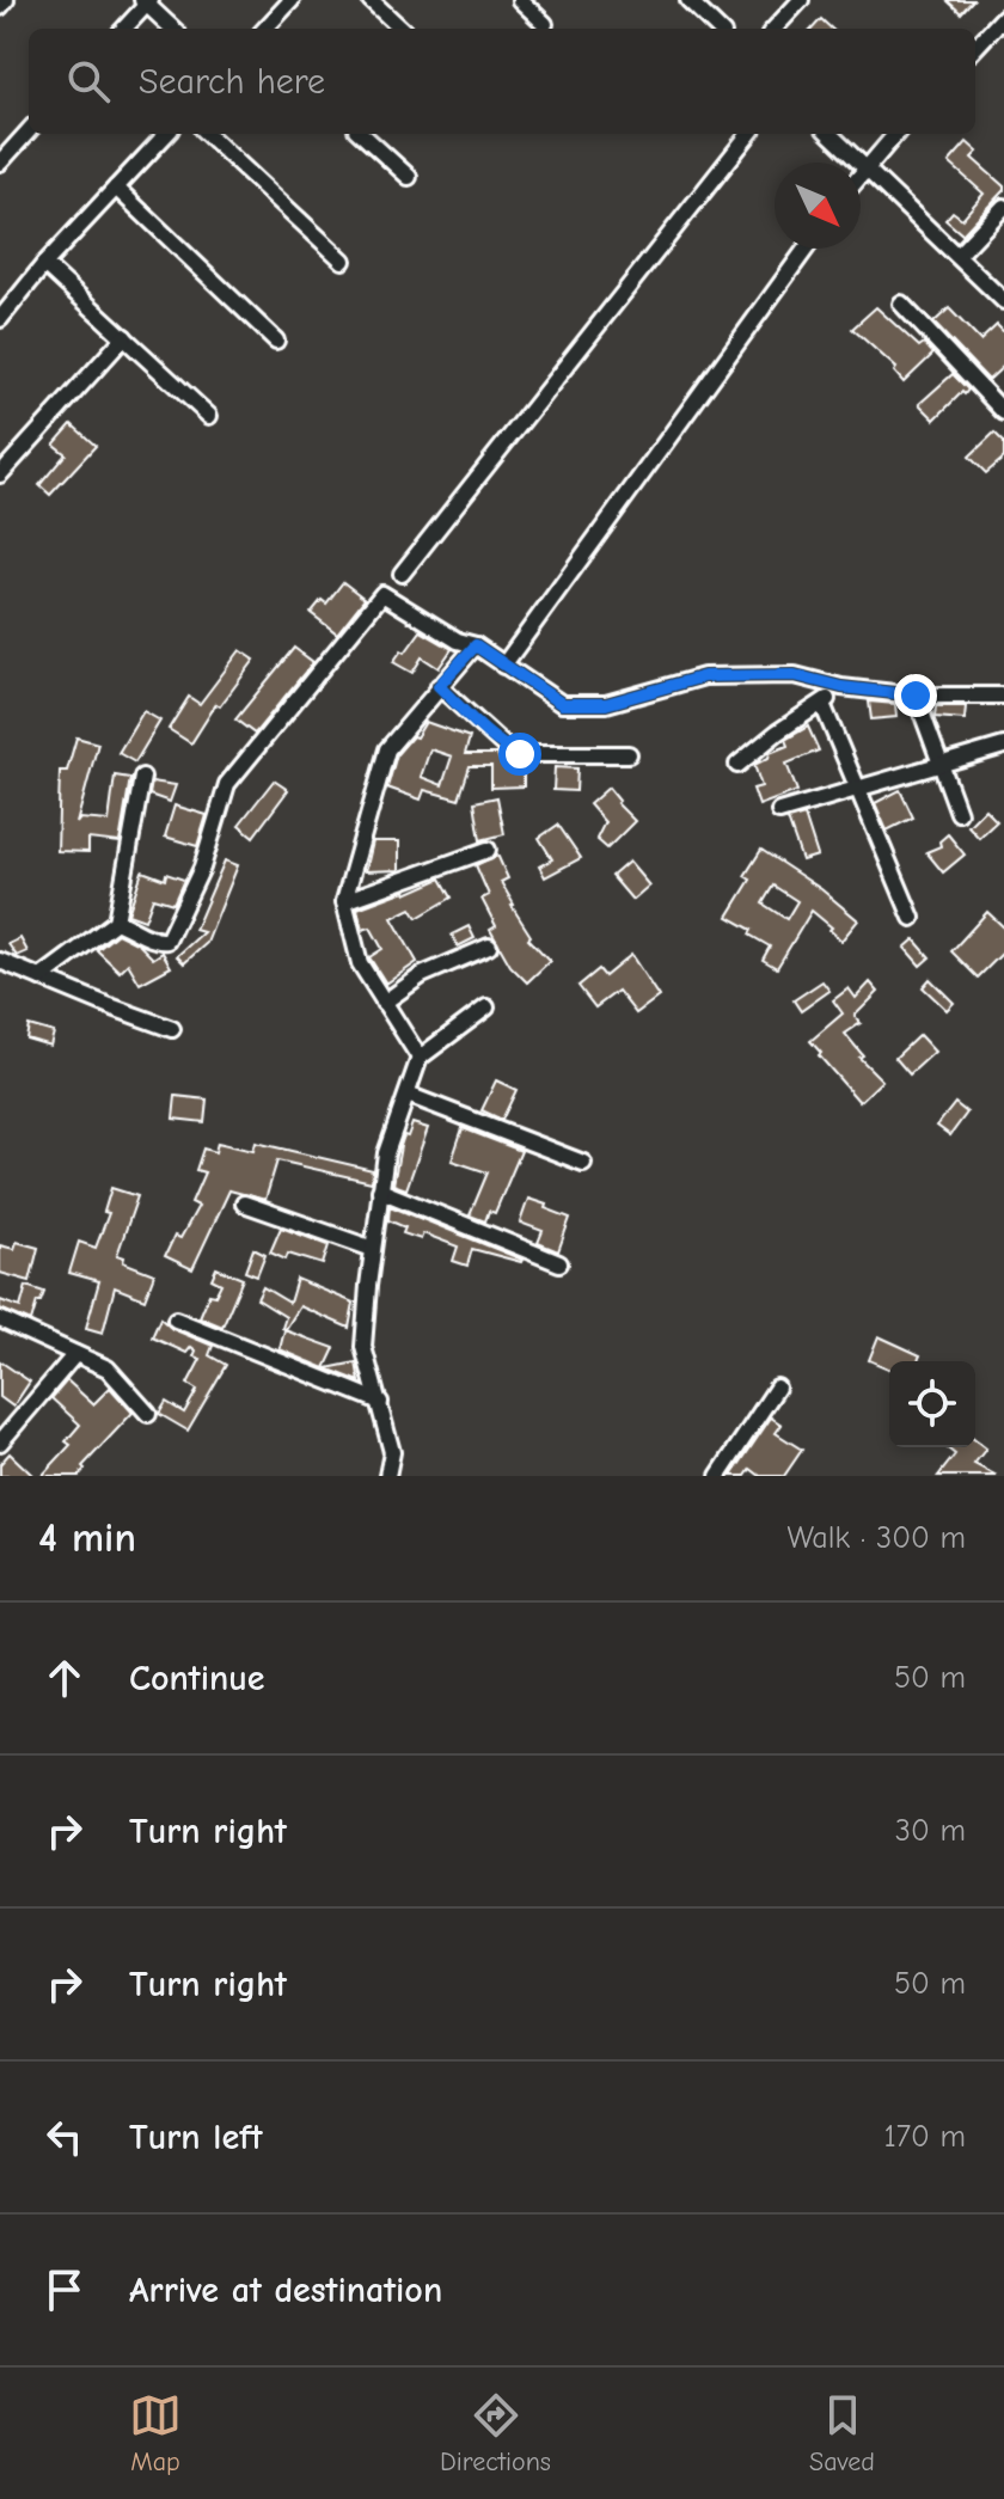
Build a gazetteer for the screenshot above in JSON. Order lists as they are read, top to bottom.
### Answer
{
  "north": "bottom right",
  "page": {
    "search": "Search here",
    "heading": ["4 min", "Walk · 300 m"],
    "list": [
      ["Continue", "50 m"],
      ["Turn right", "30 m"],
      ["Turn right", "50 m"],
      ["Turn left", "170 m"],
      "Arrive at destination"
    ],
    "nav": ["Map", "Directions", "Saved"]
  }
}
